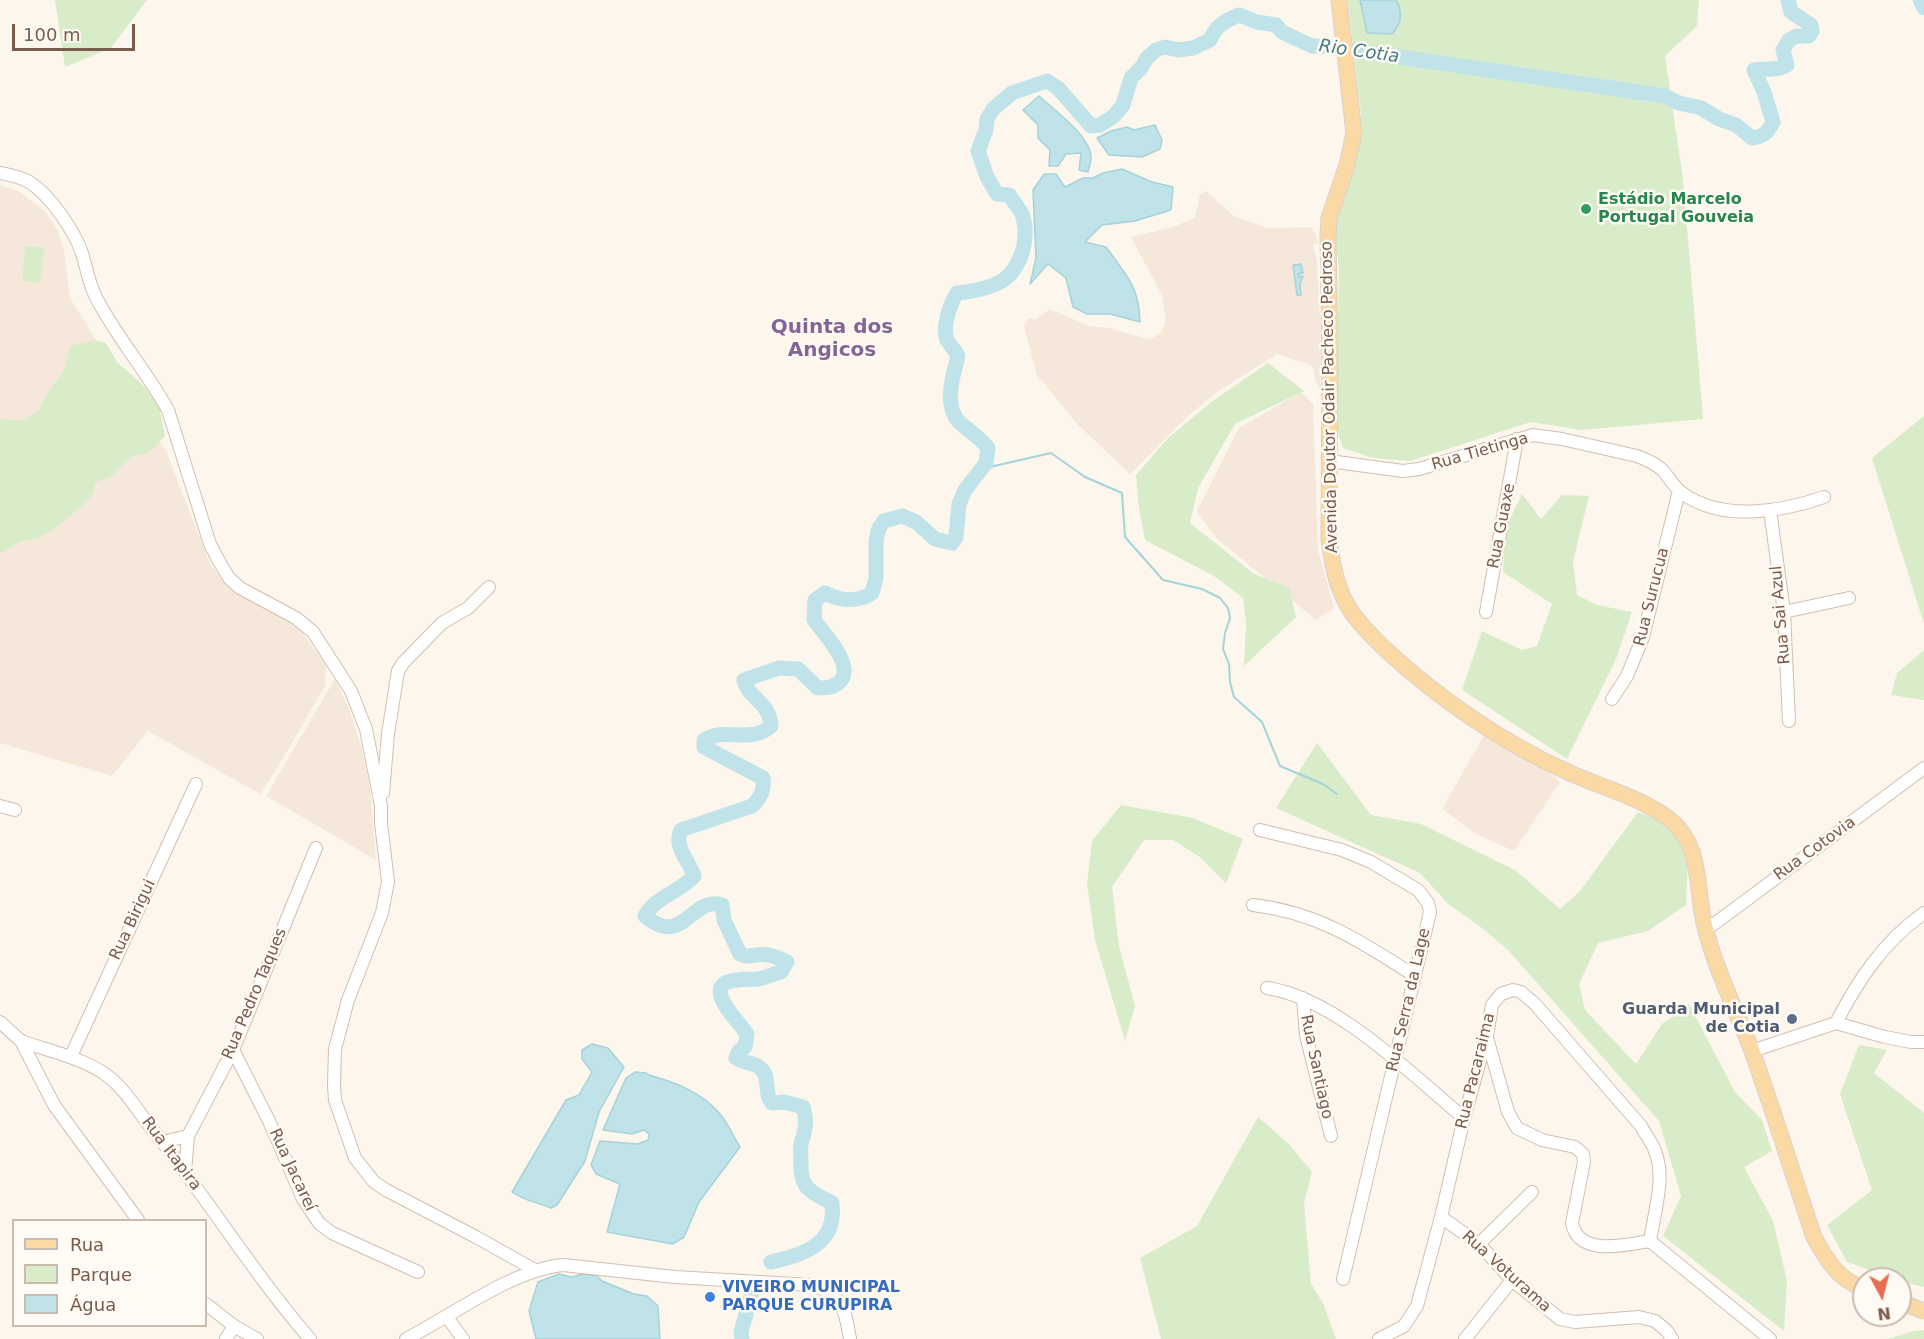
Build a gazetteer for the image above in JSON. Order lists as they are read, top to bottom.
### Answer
{
  "streets": {
    "main road": ["Avenida Doutor Odair Pacheco Pedroso"],
    "street": [
      "Rua Tietinga",
      "Rua Guaxe",
      "Rua Surucua",
      "Rua Sai Azul",
      "Rua Cotovia",
      "Rua Birigui",
      "Rua Pedro Taques",
      "Rua Serra da Lage",
      "Rua Santiago",
      "Rua Pacaraima",
      "Rua Itapira",
      "Rua Jacareí",
      "Rua Voturama"
    ]
  },
  "crossings": [
    ["Avenida Doutor Odair Pacheco Pedroso", "Rua Tietinga"],
    ["Avenida Doutor Odair Pacheco Pedroso", "Rua Cotovia"],
    ["Rua Tietinga", "Rua Guaxe"],
    ["Rua Tietinga", "Rua Surucua"],
    ["Rua Tietinga", "Rua Sai Azul"],
    ["Rua Birigui", "Rua Itapira"],
    ["Rua Pedro Taques", "Rua Itapira"],
    ["Rua Pedro Taques", "Rua Jacareí"],
    ["Rua Pacaraima", "Rua Voturama"]
  ],
  "districts": ["Quinta dos Angicos"],
  "water": ["Rio Cotia"],
  "places": ["Estádio Marcelo Portugal Gouveia", "Guarda Municipal de Cotia", "VIVEIRO MUNICIPAL PARQUE CURUPIRA"],
  "legend": ["Rua", "Parque", "Água"],
  "scale_bar": "100 m",
  "north": "bottom"
}
